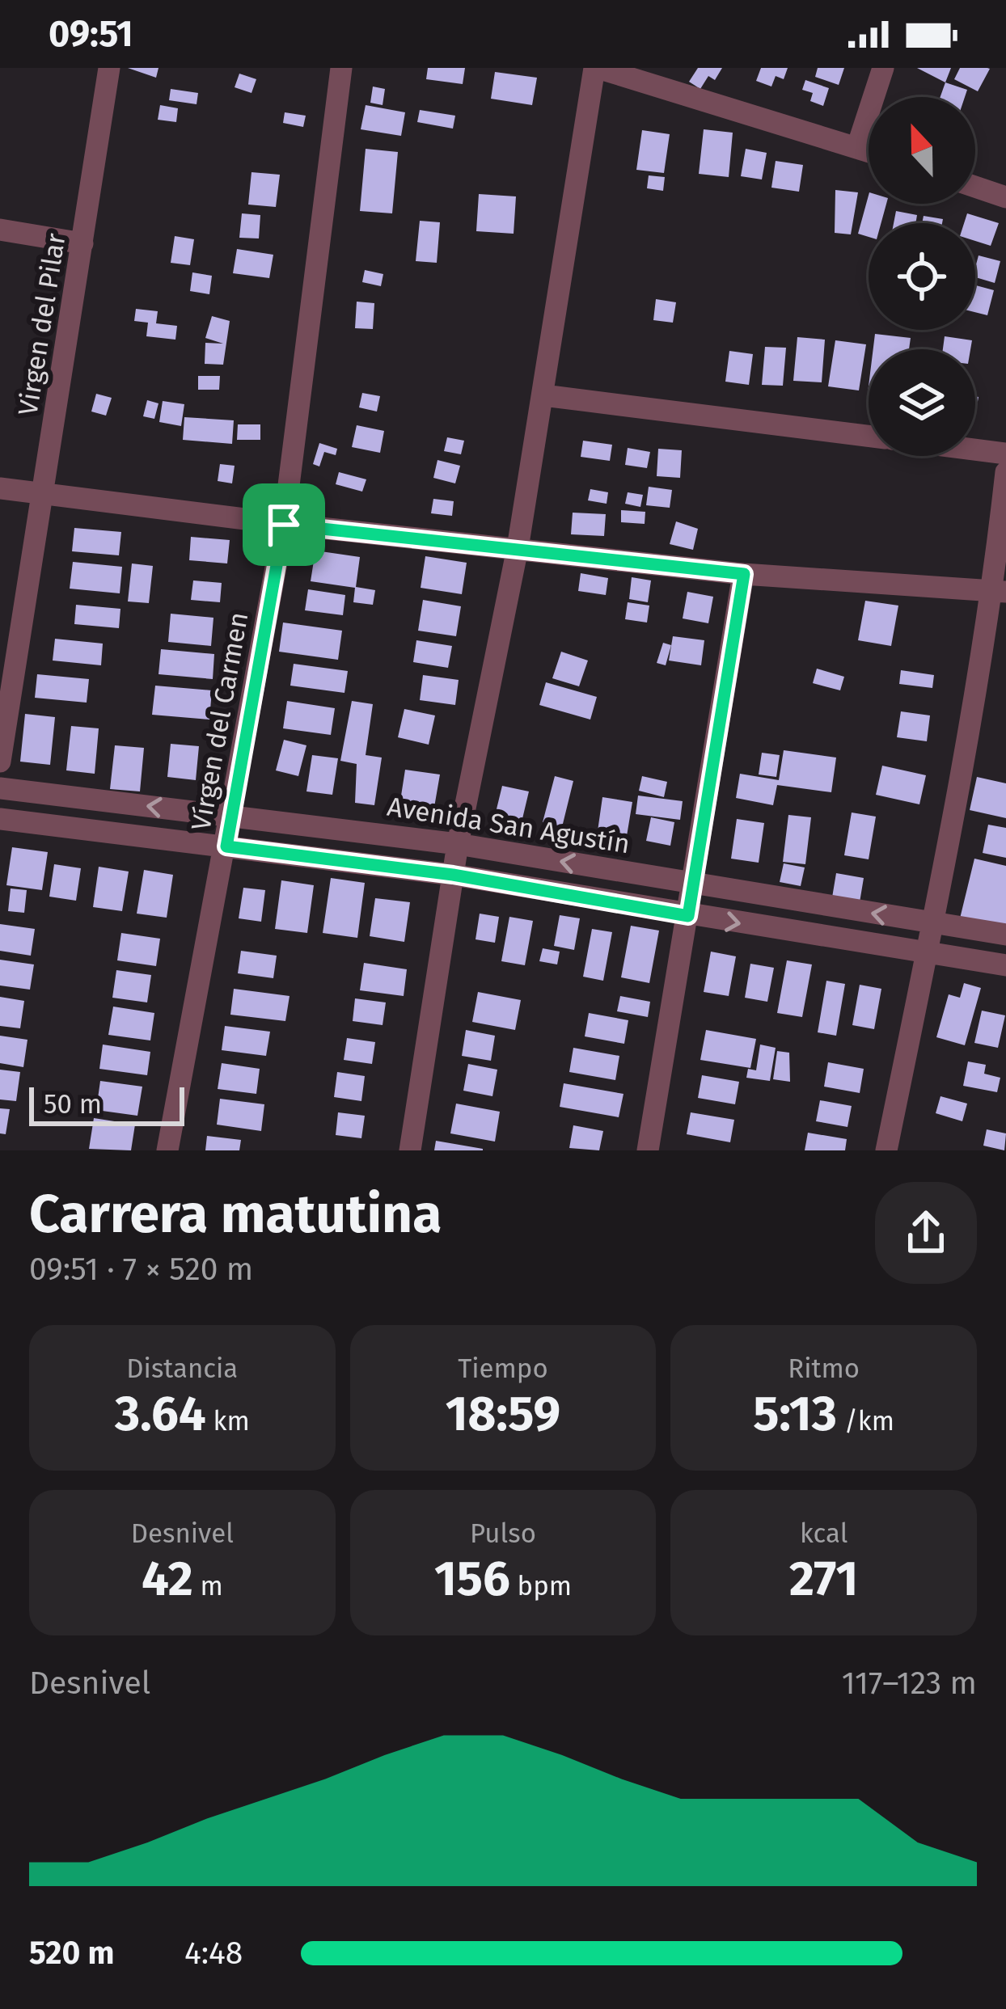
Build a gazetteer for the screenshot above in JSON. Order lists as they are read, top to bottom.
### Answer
{
  "streets": {
    "street": ["Virgen del Pilar", "Vírgen del Carmen", "Avenida San Agustín"]
  },
  "crossings": [
    ["Vírgen del Carmen", "Avenida San Agustín"]
  ],
  "scale_bar": "50 m",
  "north": "top",
  "page": {
    "status": "09:51",
    "scale": "50 m",
    "heading": ["Carrera matutina", "09:51 · 7 × 520 m"],
    "stats": [
      ["Distancia", "3.64 km"],
      ["Tiempo", "18:59"],
      ["Ritmo", "5:13 /km"],
      ["Desnivel", "42 m"],
      ["Pulso", "156 bpm"],
      ["kcal", "271"]
    ],
    "chart": ["Desnivel", "117–123 m"],
    "list": [
      {
        "name": "520 m",
        "note": "4:48"
      }
    ]
  }
}
